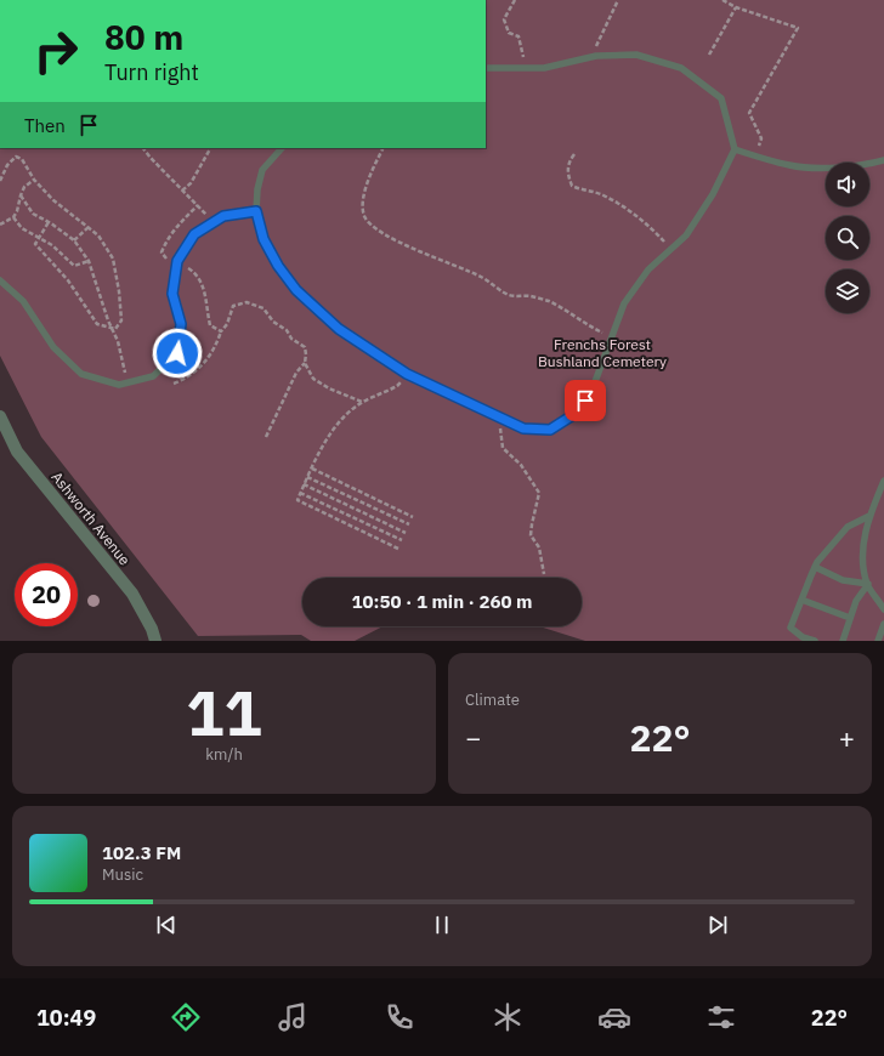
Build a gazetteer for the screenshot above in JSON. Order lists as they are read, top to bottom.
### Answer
{
  "streets": {
    "street": ["Ashworth Avenue"]
  },
  "parks": ["Frenchs Forest Bushland Cemetery"],
  "page": {
    "turn": ["80 m", "Turn right"],
    "then": "Then",
    "limit": "20",
    "trip": "10:50 · 1 min · 260 m",
    "tile": [
      ["11", "km/h"],
      "Climate"
    ],
    "heat": ["−", "22°", "+"],
    "song": ["102.3 FM", "Music"],
    "tabs": ["10:49", "22°"]
  }
}
